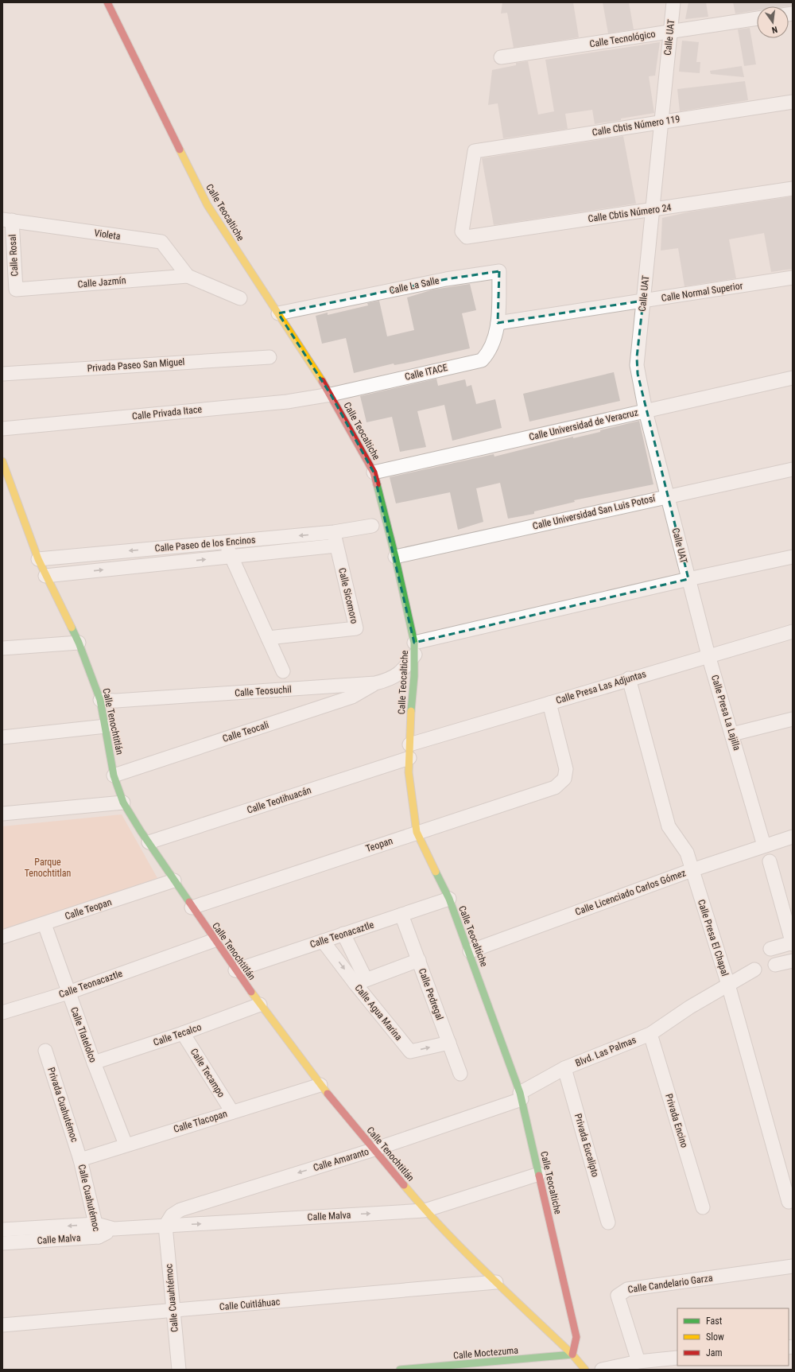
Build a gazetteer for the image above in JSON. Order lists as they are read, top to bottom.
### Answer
{
  "streets": {
    "street": [
      "Calle UAT",
      "Calle Tecnológico",
      "Calle Cbtis Número 119",
      "Calle Teocaltiche",
      "Calle Cbtis Número 24",
      "Violeta",
      "Calle Rosal",
      "Calle Jazmín",
      "Calle La Salle",
      "Calle Normal Superior",
      "Privada Paseo San Miguel",
      "Calle ITACE",
      "Calle Privada Itace",
      "Calle Universidad de Veracruz",
      "Calle Universidad San Luis Potosí",
      "Calle Paseo de los Encinos",
      "Calle Sicomoro",
      "Calle Presa Las Adjuntas",
      "Calle Teosuchil",
      "Calle Presa La Lajilla",
      "Calle Tenochtitlán",
      "Calle Teocali",
      "Calle Teotihuacán",
      "Teopan",
      "Calle Licenciado Carlos Gómez",
      "Calle Teopan",
      "Calle Teonacaztle",
      "Calle Presa El Chapal",
      "Calle Pedregal",
      "Calle Agua Marina",
      "Calle Tlatelolco",
      "Calle Tecalco",
      "Blvd. Las Palmas",
      "Calle Tecampo",
      "Privada Cuahutémoc",
      "Privada Encino",
      "Calle Tlacopan",
      "Privada Eucalipto",
      "Calle Amaranto",
      "Calle Cuahutémoc",
      "Calle Malva",
      "Calle Candelario Garza",
      "Calle Cuauhtémoc",
      "Calle Cuitláhuac",
      "Calle Moctezuma"
    ]
  },
  "crossings": [
    ["Calle UAT", "Calle Tecnológico"],
    ["Calle UAT", "Calle Cbtis Número 119"],
    ["Calle UAT", "Calle Cbtis Número 24"],
    ["Calle UAT", "Calle Normal Superior"],
    ["Calle UAT", "Calle Universidad de Veracruz"],
    ["Calle UAT", "Calle Universidad San Luis Potosí"],
    ["Calle UAT", "Calle Presa La Lajilla"],
    ["Calle Cbtis Número 119", "Calle Cbtis Número 24"],
    ["Calle Teocaltiche", "Calle La Salle"],
    ["Calle Teocaltiche", "Calle ITACE"],
    ["Calle Teocaltiche", "Calle Privada Itace"],
    ["Calle Teocaltiche", "Calle Universidad de Veracruz"],
    ["Calle Teocaltiche", "Calle Universidad San Luis Potosí"],
    ["Calle Teocaltiche", "Calle Presa Las Adjuntas"],
    ["Calle Teocaltiche", "Calle Teosuchil"],
    ["Calle Teocaltiche", "Calle Tenochtitlán"],
    ["Calle Teocaltiche", "Calle Teotihuacán"],
    ["Calle Teocaltiche", "Teopan"],
    ["Calle Teocaltiche", "Calle Licenciado Carlos Gómez"],
    ["Calle Teocaltiche", "Calle Teonacaztle"],
    ["Calle Teocaltiche", "Blvd. Las Palmas"],
    ["Calle Teocaltiche", "Calle Amaranto"],
    ["Calle Teocaltiche", "Calle Malva"],
    ["Calle Teocaltiche", "Calle Moctezuma"],
    ["Violeta", "Calle Rosal"],
    ["Violeta", "Calle Jazmín"],
    ["Calle Rosal", "Calle Jazmín"],
    ["Calle La Salle", "Calle Normal Superior"],
    ["Calle La Salle", "Calle ITACE"],
    ["Calle Normal Superior", "Calle ITACE"],
    ["Calle ITACE", "Calle Privada Itace"],
    ["Calle Paseo de los Encinos", "Calle Sicomoro"],
    ["Calle Paseo de los Encinos", "Calle Tenochtitlán"],
    ["Calle Presa Las Adjuntas", "Calle Presa La Lajilla"],
    ["Calle Presa Las Adjuntas", "Teopan"],
    ["Calle Presa Las Adjuntas", "Calle Presa El Chapal"],
    ["Calle Teosuchil", "Calle Tenochtitlán"],
    ["Calle Teosuchil", "Calle Teocali"],
    ["Calle Presa La Lajilla", "Calle Licenciado Carlos Gómez"],
    ["Calle Tenochtitlán", "Calle Teocali"],
    ["Calle Tenochtitlán", "Calle Teotihuacán"],
    ["Calle Tenochtitlán", "Teopan"],
    ["Calle Tenochtitlán", "Calle Teopan"],
    ["Calle Tenochtitlán", "Calle Teonacaztle"],
    ["Calle Tenochtitlán", "Calle Tecalco"],
    ["Calle Tenochtitlán", "Calle Tlacopan"],
    ["Calle Tenochtitlán", "Calle Amaranto"],
    ["Calle Tenochtitlán", "Calle Malva"],
    ["Calle Tenochtitlán", "Calle Cuitláhuac"],
    ["Calle Tenochtitlán", "Calle Moctezuma"],
    ["Calle Licenciado Carlos Gómez", "Calle Presa El Chapal"],
    ["Calle Teopan", "Calle Tlatelolco"],
    ["Calle Teonacaztle", "Calle Pedregal"],
    ["Calle Teonacaztle", "Calle Agua Marina"],
    ["Calle Teonacaztle", "Calle Tlatelolco"],
    ["Calle Presa El Chapal", "Blvd. Las Palmas"],
    ["Calle Pedregal", "Calle Agua Marina"],
    ["Calle Tlatelolco", "Calle Tecalco"],
    ["Calle Tlatelolco", "Calle Tlacopan"],
    ["Calle Tecalco", "Calle Tecampo"],
    ["Blvd. Las Palmas", "Privada Encino"],
    ["Blvd. Las Palmas", "Privada Eucalipto"],
    ["Blvd. Las Palmas", "Calle Amaranto"],
    ["Calle Tecampo", "Calle Tlacopan"],
    ["Privada Cuahutémoc", "Calle Tlacopan"],
    ["Privada Cuahutémoc", "Calle Cuahutémoc"],
    ["Calle Tlacopan", "Calle Cuahutémoc"],
    ["Calle Amaranto", "Calle Malva"],
    ["Calle Amaranto", "Calle Cuauhtémoc"],
    ["Calle Cuahutémoc", "Calle Malva"],
    ["Calle Malva", "Calle Cuauhtémoc"],
    ["Calle Cuauhtémoc", "Calle Cuitláhuac"]
  ],
  "one_way": ["Calle Agua Marina", "Calle Amaranto"],
  "parks": ["Parque Tenochtitlan"],
  "legend": ["Fast", "Slow", "Jam"],
  "north": "bottom"
}
